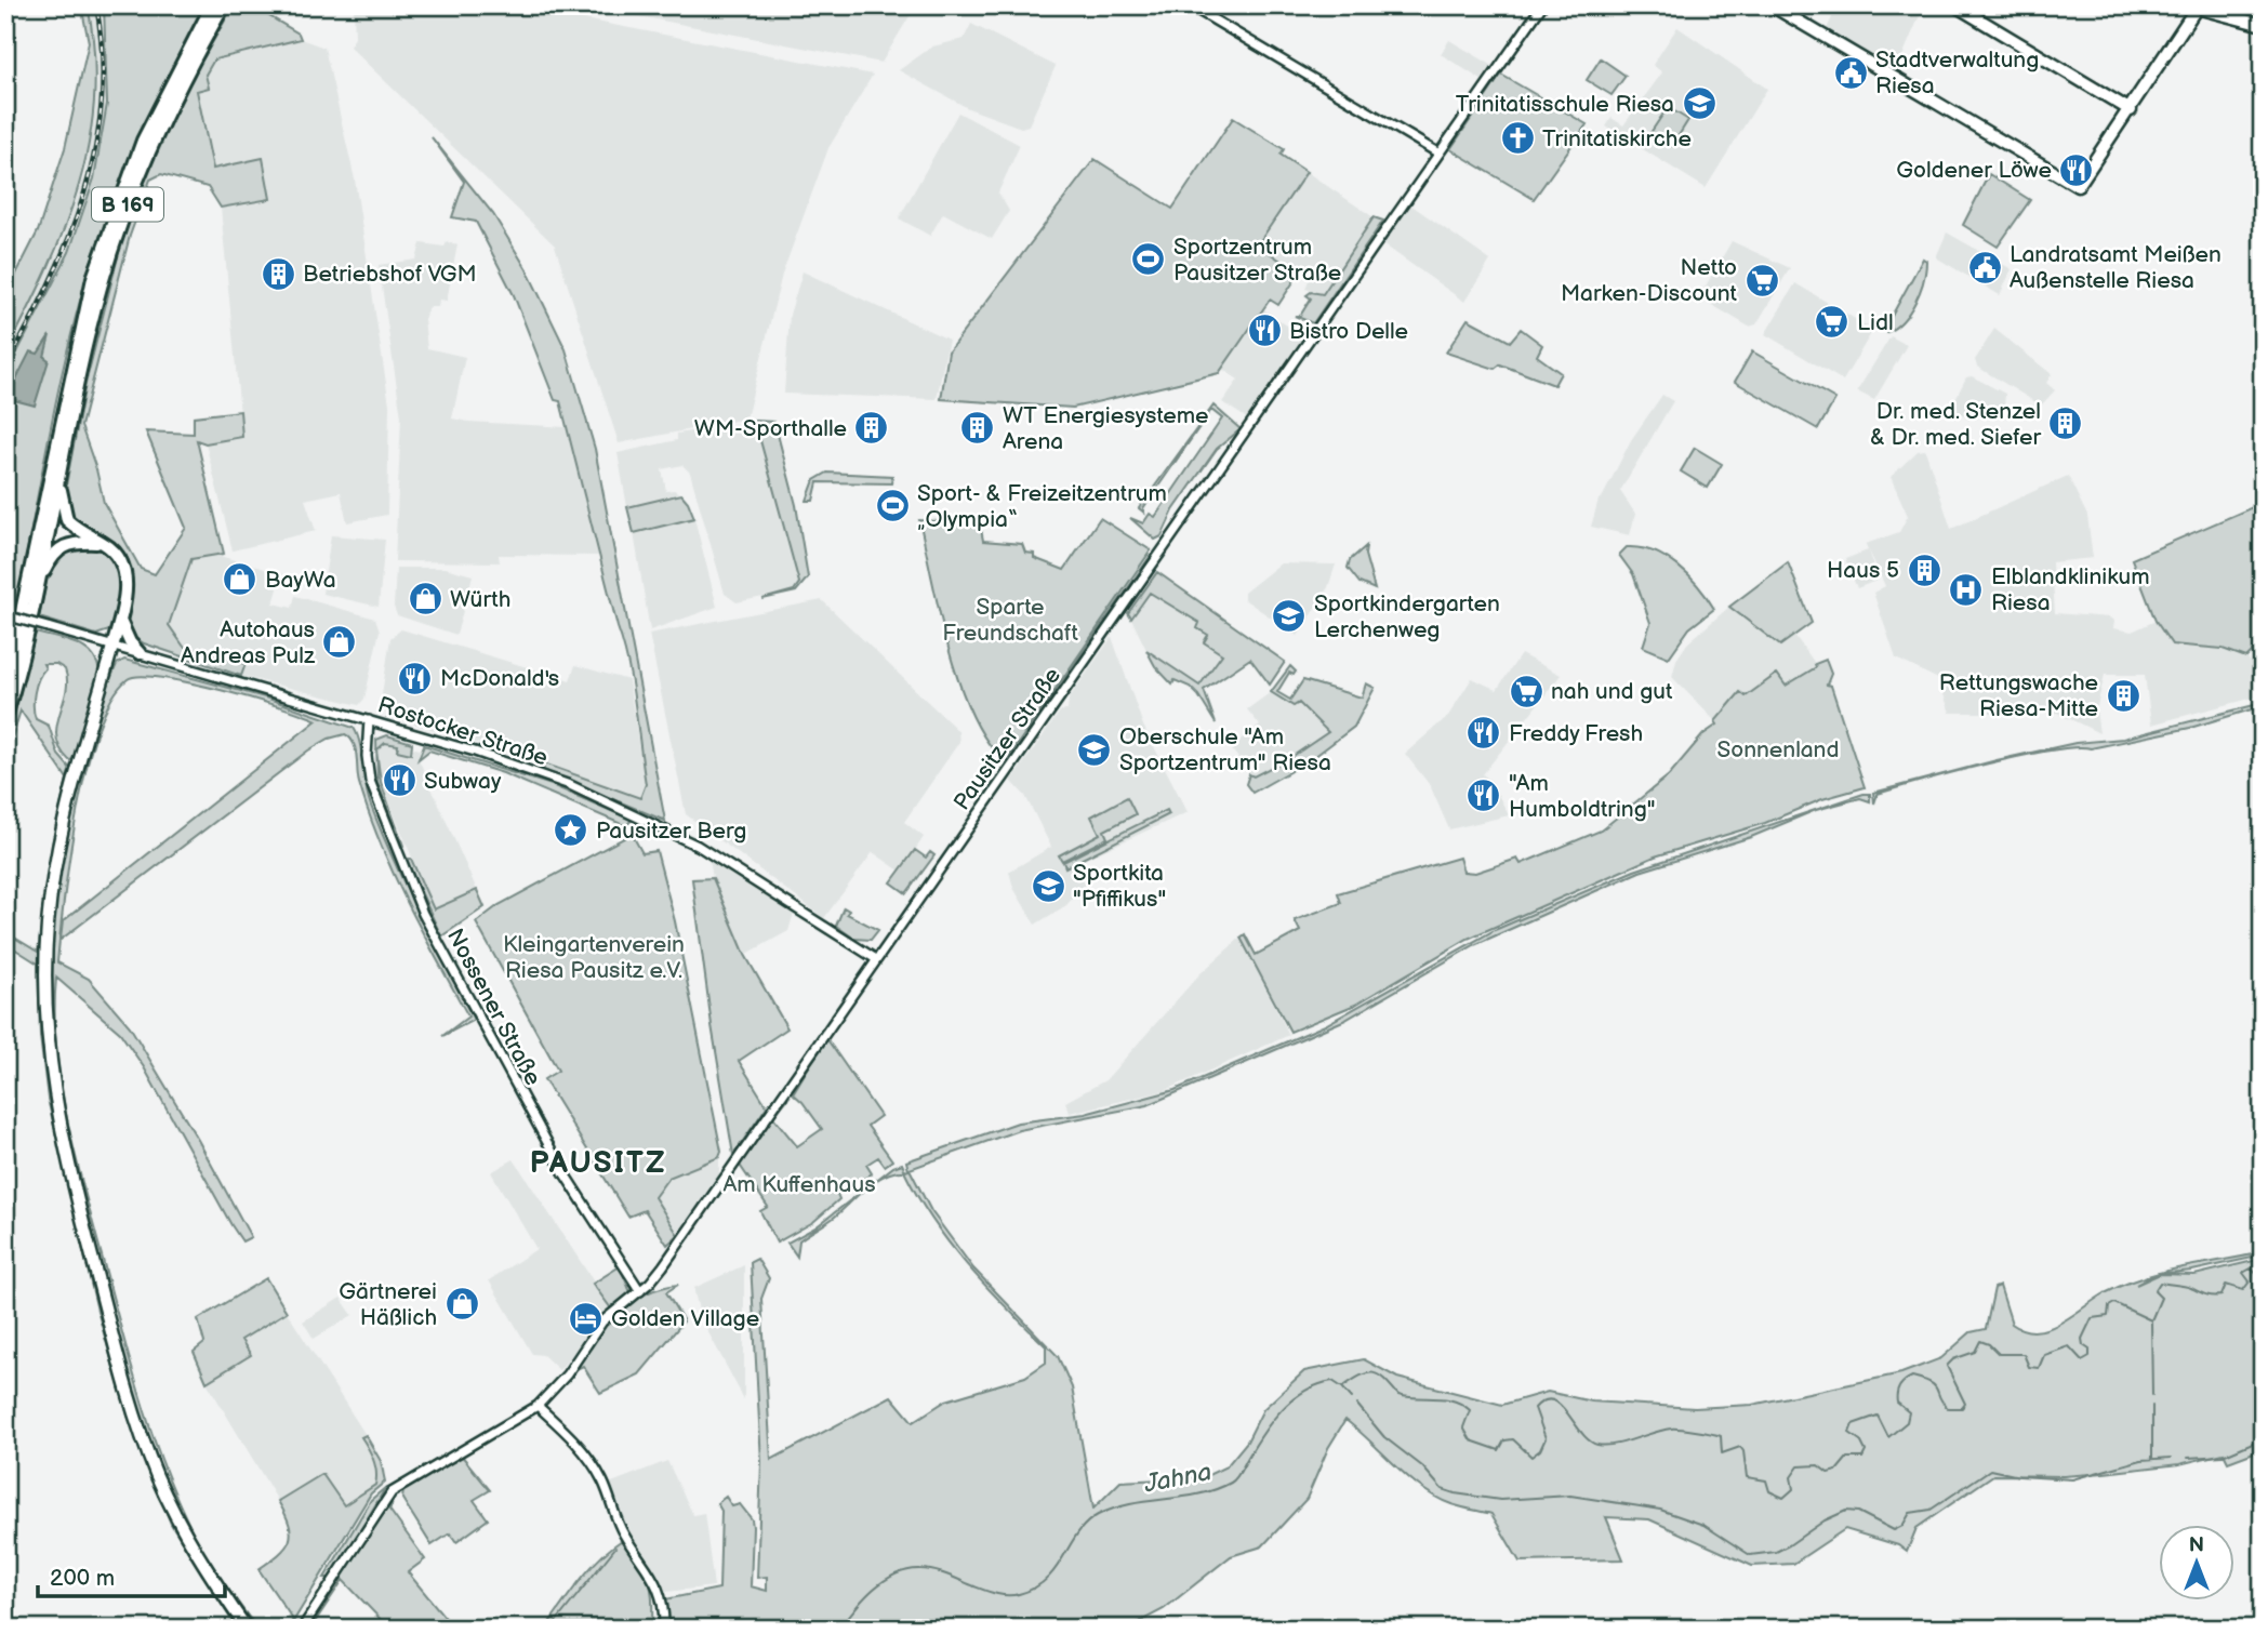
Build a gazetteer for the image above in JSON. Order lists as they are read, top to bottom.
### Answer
{
  "streets": {
    "highway": ["B 169"],
    "street": ["Rostocker Straße", "Pausitzer Straße", "Nossener Straße"]
  },
  "crossings": [
    ["Rostocker Straße", "Pausitzer Straße"],
    ["Rostocker Straße", "Nossener Straße"],
    ["Pausitzer Straße", "Nossener Straße"]
  ],
  "districts": ["PAUSITZ"],
  "water": ["Jahna"],
  "parks": [
    "Sparte Freundschaft",
    "Sonnenland",
    "Kleingartenverein Riesa Pausitz e.V.",
    "Am Kuffenhaus"
  ],
  "places": {
    "public building": ["Stadtverwaltung Riesa", "Landratsamt Meißen Außenstelle Riesa"],
    "school or university": [
      "Trinitatisschule Riesa",
      "Sportkindergarten Lerchenweg",
      "Oberschule \"Am Sportzentrum\" Riesa",
      "Sportkita \"Pfiffikus\""
    ],
    "church": ["Trinitatiskirche"],
    "restaurant": [
      "Goldener Löwe",
      "Bistro Delle",
      "McDonald's",
      "Freddy Fresh",
      "Subway",
      "\"Am Humboldtring\""
    ],
    "sports": ["Sportzentrum Pausitzer Straße", "Sport- & Freizeitzentrum „Olympia“"],
    "building": [
      "Betriebshof VGM",
      "Dr. med. Stenzel & Dr. med. Siefer",
      "WM-Sporthalle",
      "WT Energiesysteme Arena",
      "Haus 5",
      "Rettungswache Riesa-Mitte"
    ],
    "supermarket": ["Netto Marken-Discount", "Lidl", "nah und gut"],
    "shop": [
      "BayWa",
      "Würth",
      "Autohaus Andreas Pulz",
      "Gärtnerei Häßlich"
    ],
    "hospital": ["Elblandklinikum Riesa"],
    "place": ["Pausitzer Berg"],
    "hotel": ["Golden Village"]
  },
  "scale_bar": "200 m",
  "north": "top"
}
